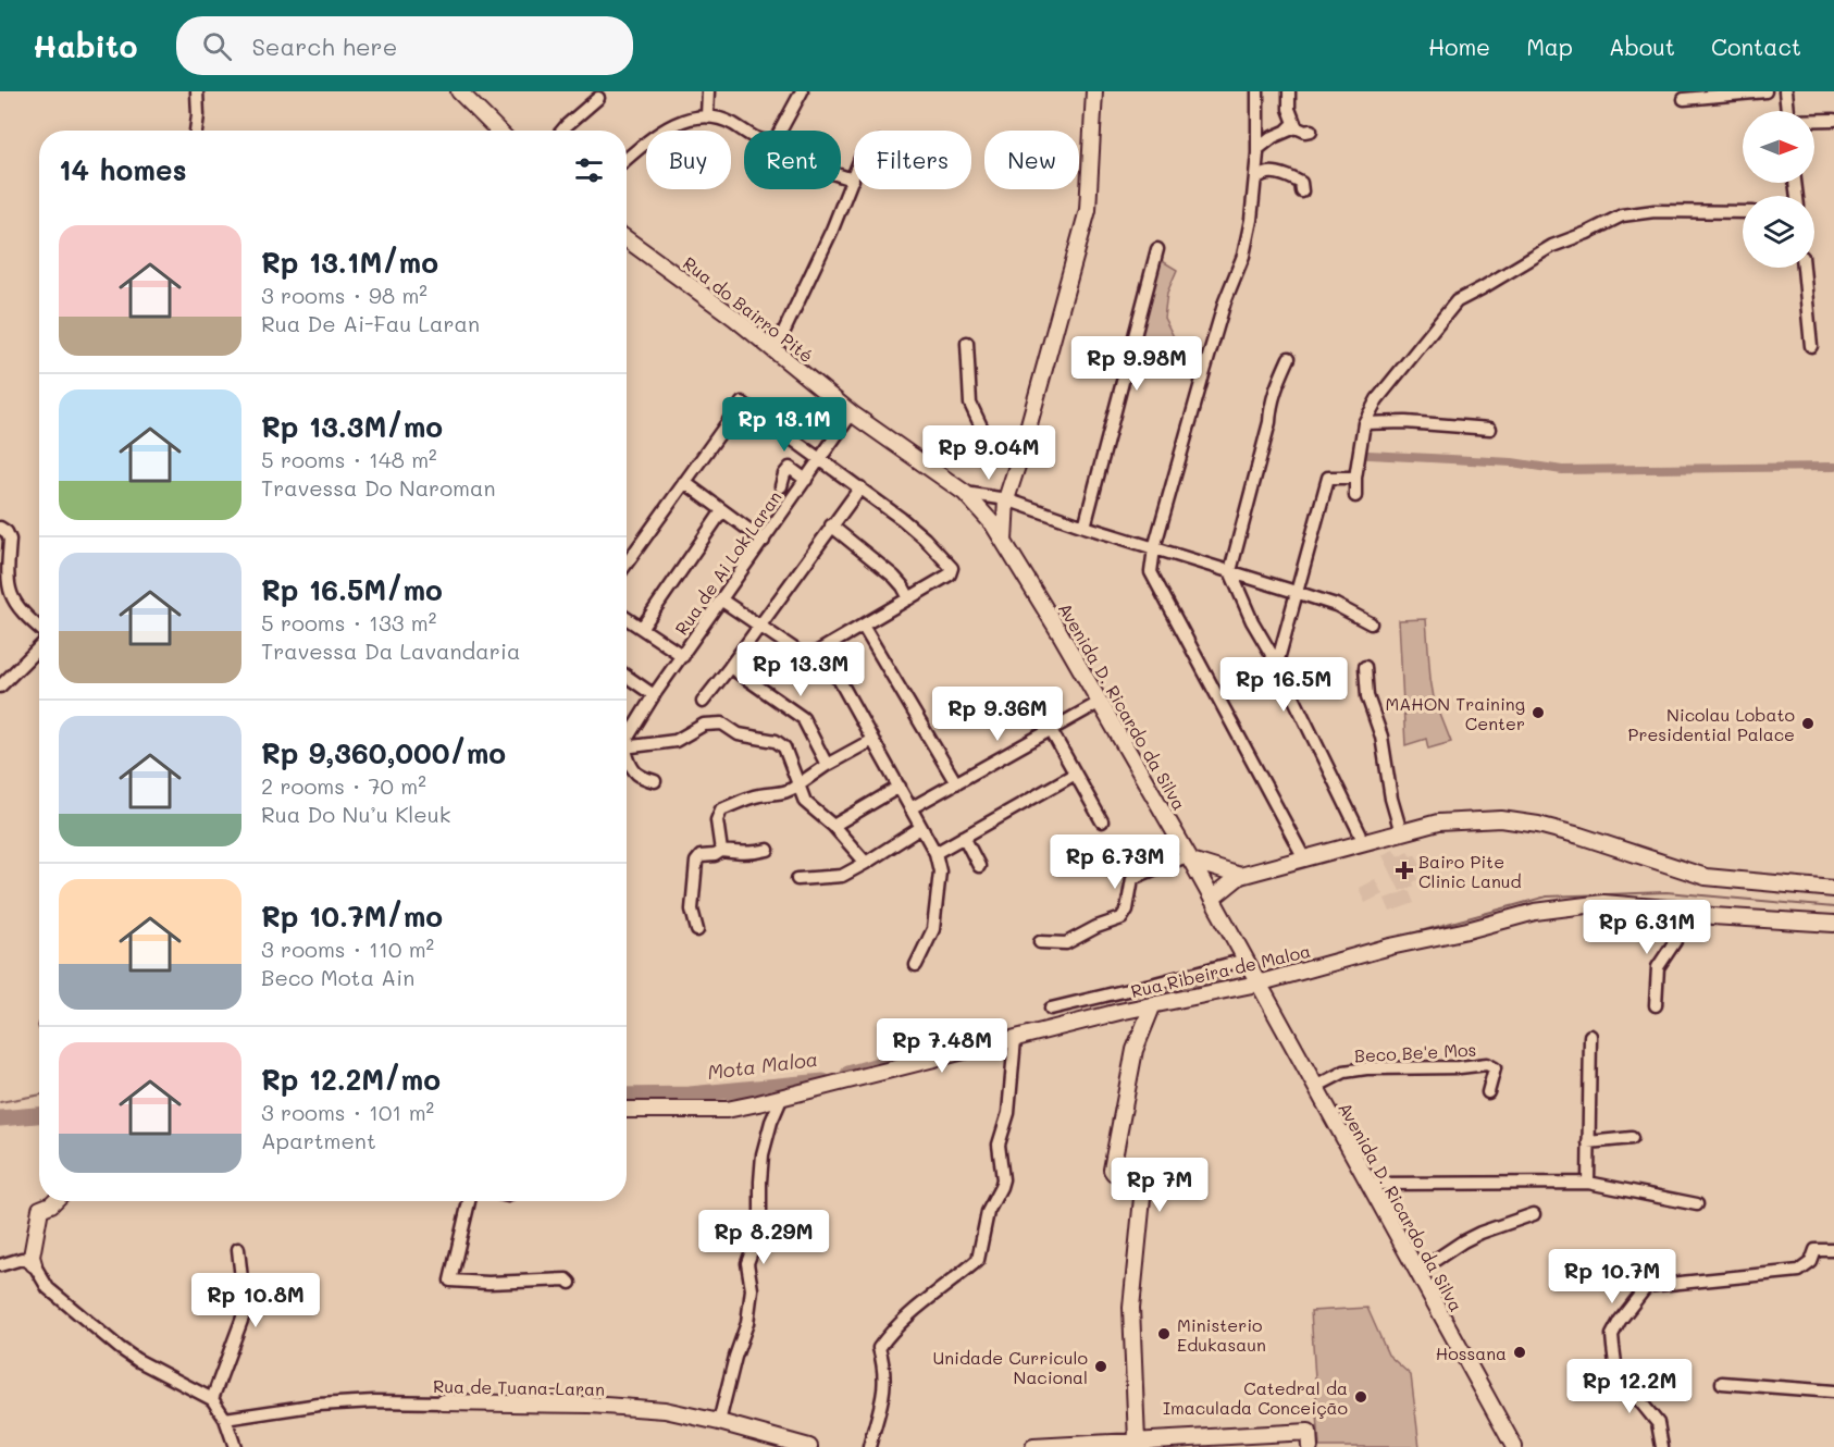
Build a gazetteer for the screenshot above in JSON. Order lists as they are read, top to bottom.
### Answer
{
  "streets": {
    "street": [
      "Rua do Bairro Pité",
      "Rua de Ai Lok Laran",
      "Avenida D. Ricardo da Silva",
      "Rua Ribeira de Maloa",
      "Beco Be'e Mos",
      "Rua de Tuana-Laran"
    ]
  },
  "crossings": [
    ["Rua do Bairro Pité", "Rua de Ai Lok Laran"],
    ["Rua do Bairro Pité", "Avenida D. Ricardo da Silva"],
    ["Avenida D. Ricardo da Silva", "Rua Ribeira de Maloa"],
    ["Avenida D. Ricardo da Silva", "Beco Be'e Mos"]
  ],
  "water": ["Mota Maloa"],
  "places": {
    "other": [
      "MAHON Training Center",
      "Nicolau Lobato Presidential Palace",
      "Ministerio Edukasaun",
      "Hossana",
      "Unidade Curriculo Nacional",
      "Catedral da Imaculada Conceição"
    ],
    "health": ["Bairo Pite Clinic Lanud"]
  },
  "north": "right",
  "page": {
    "header": "Habito",
    "search": "Search here",
    "nav": [
      "Home",
      "Map",
      "About",
      "Contact"
    ],
    "chip": [
      "Buy",
      "Rent",
      "Filters",
      "New"
    ],
    "heading": "14 homes",
    "list": [
      {
        "name": "Rp 13.1M/mo",
        "note": "3 rooms · 98 m² · Rua De Ai-Fau Laran"
      },
      {
        "name": "Rp 13.3M/mo",
        "note": "5 rooms · 148 m² · Travessa Do Naroman"
      },
      {
        "name": "Rp 16.5M/mo",
        "note": "5 rooms · 133 m² · Travessa Da Lavandaria"
      },
      {
        "name": "Rp 9,360,000/mo",
        "note": "2 rooms · 70 m² · Rua Do Nu’u Kleuk"
      },
      {
        "name": "Rp 10.7M/mo",
        "note": "3 rooms · 110 m² · Beco Mota Ain"
      },
      {
        "name": "Rp 12.2M/mo",
        "note": "3 rooms · 101 m² · Apartment"
      }
    ],
    "price": [
      "Rp 9.98M",
      "Rp 13.1M",
      "Rp 9.04M",
      "Rp 13.3M",
      "Rp 16.5M",
      "Rp 9.36M",
      "Rp 6.73M",
      "Rp 6.31M",
      "Rp 7.48M",
      "Rp 7M",
      "Rp 8.29M",
      "Rp 10.7M",
      "Rp 10.8M",
      "Rp 12.2M"
    ]
  }
}
